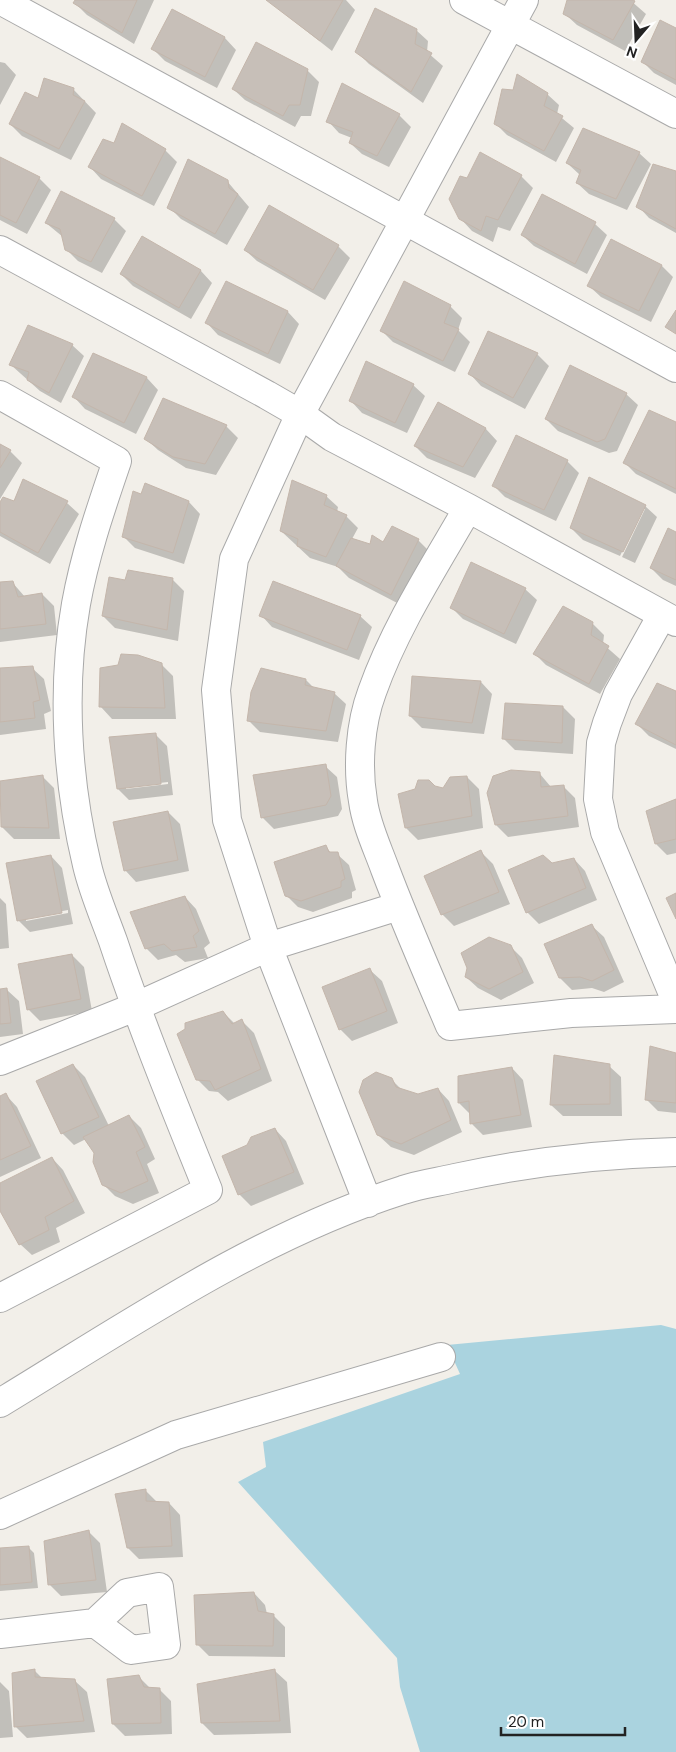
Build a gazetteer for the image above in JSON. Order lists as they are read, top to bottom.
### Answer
{
  "scale_bar": "20 m",
  "north": "bottom"
}
